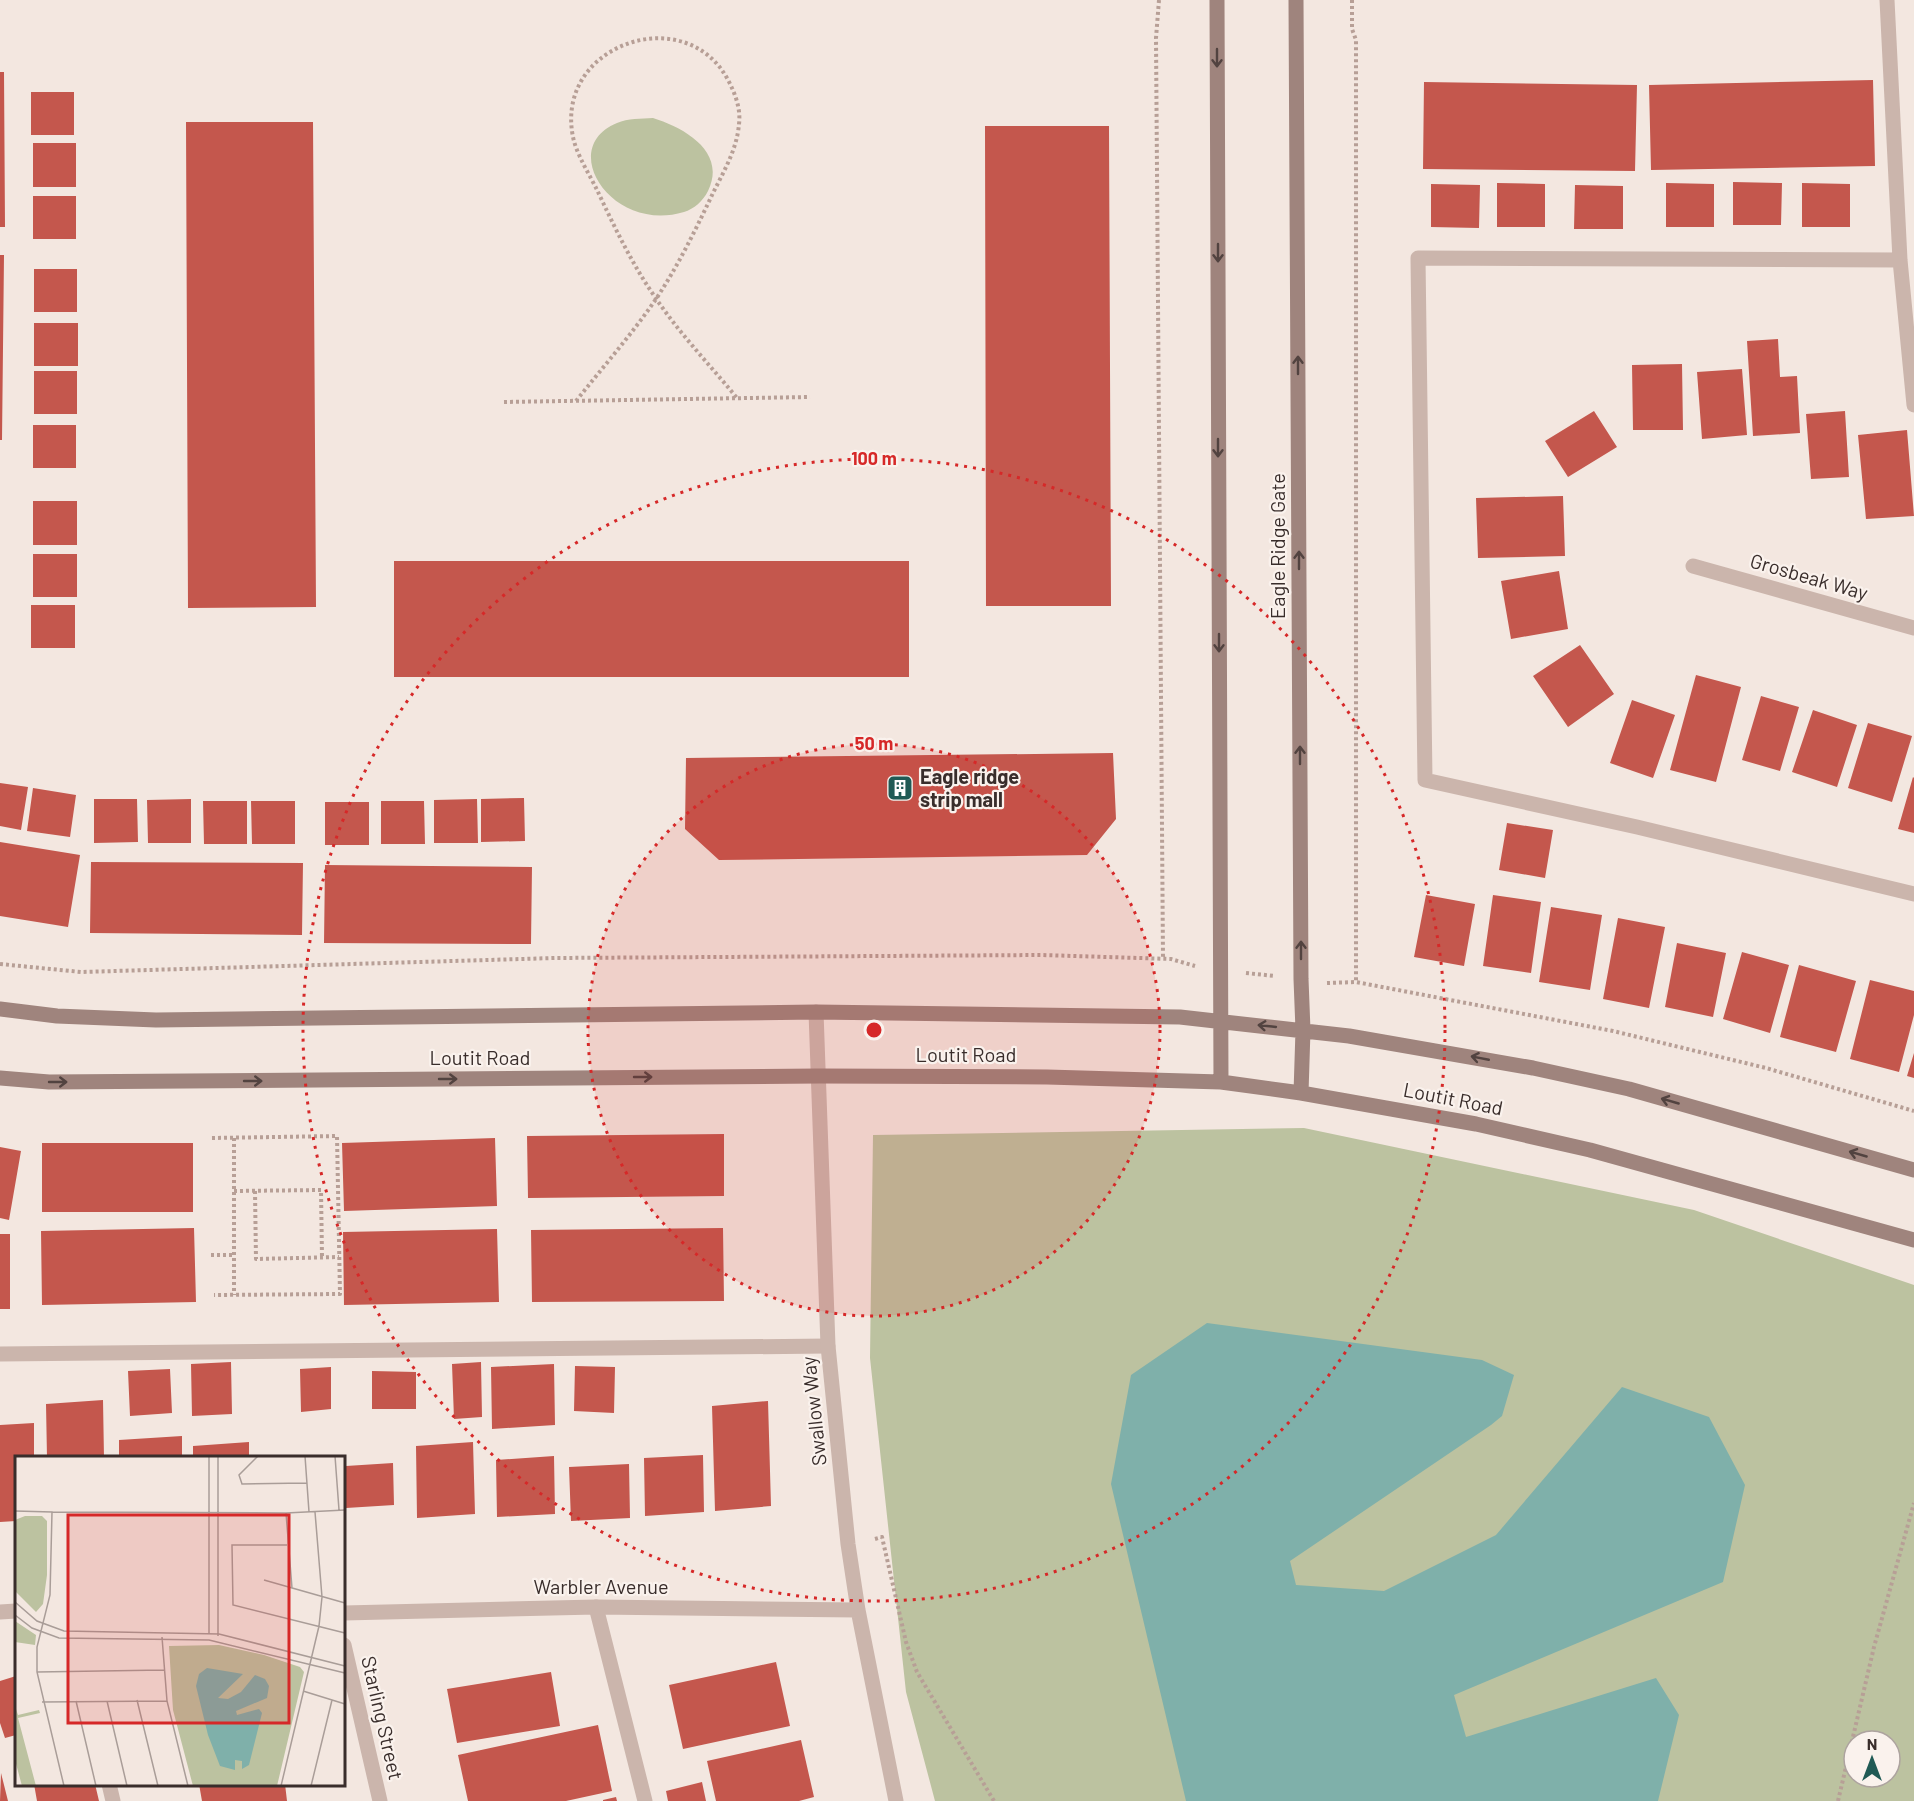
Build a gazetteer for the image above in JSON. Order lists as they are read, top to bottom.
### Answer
{
  "streets": {
    "street": [
      "Eagle Ridge Gate",
      "Grosbeak Way",
      "Loutit Road",
      "Swallow Way",
      "Warbler Avenue",
      "Starling Street"
    ]
  },
  "crossings": [
    ["Eagle Ridge Gate", "Loutit Road"],
    ["Loutit Road", "Swallow Way"],
    ["Swallow Way", "Warbler Avenue"]
  ],
  "places": {
    "building": ["Eagle ridge strip mall"]
  },
  "north": "top",
  "rings": ["100 m", "50 m"]
}
